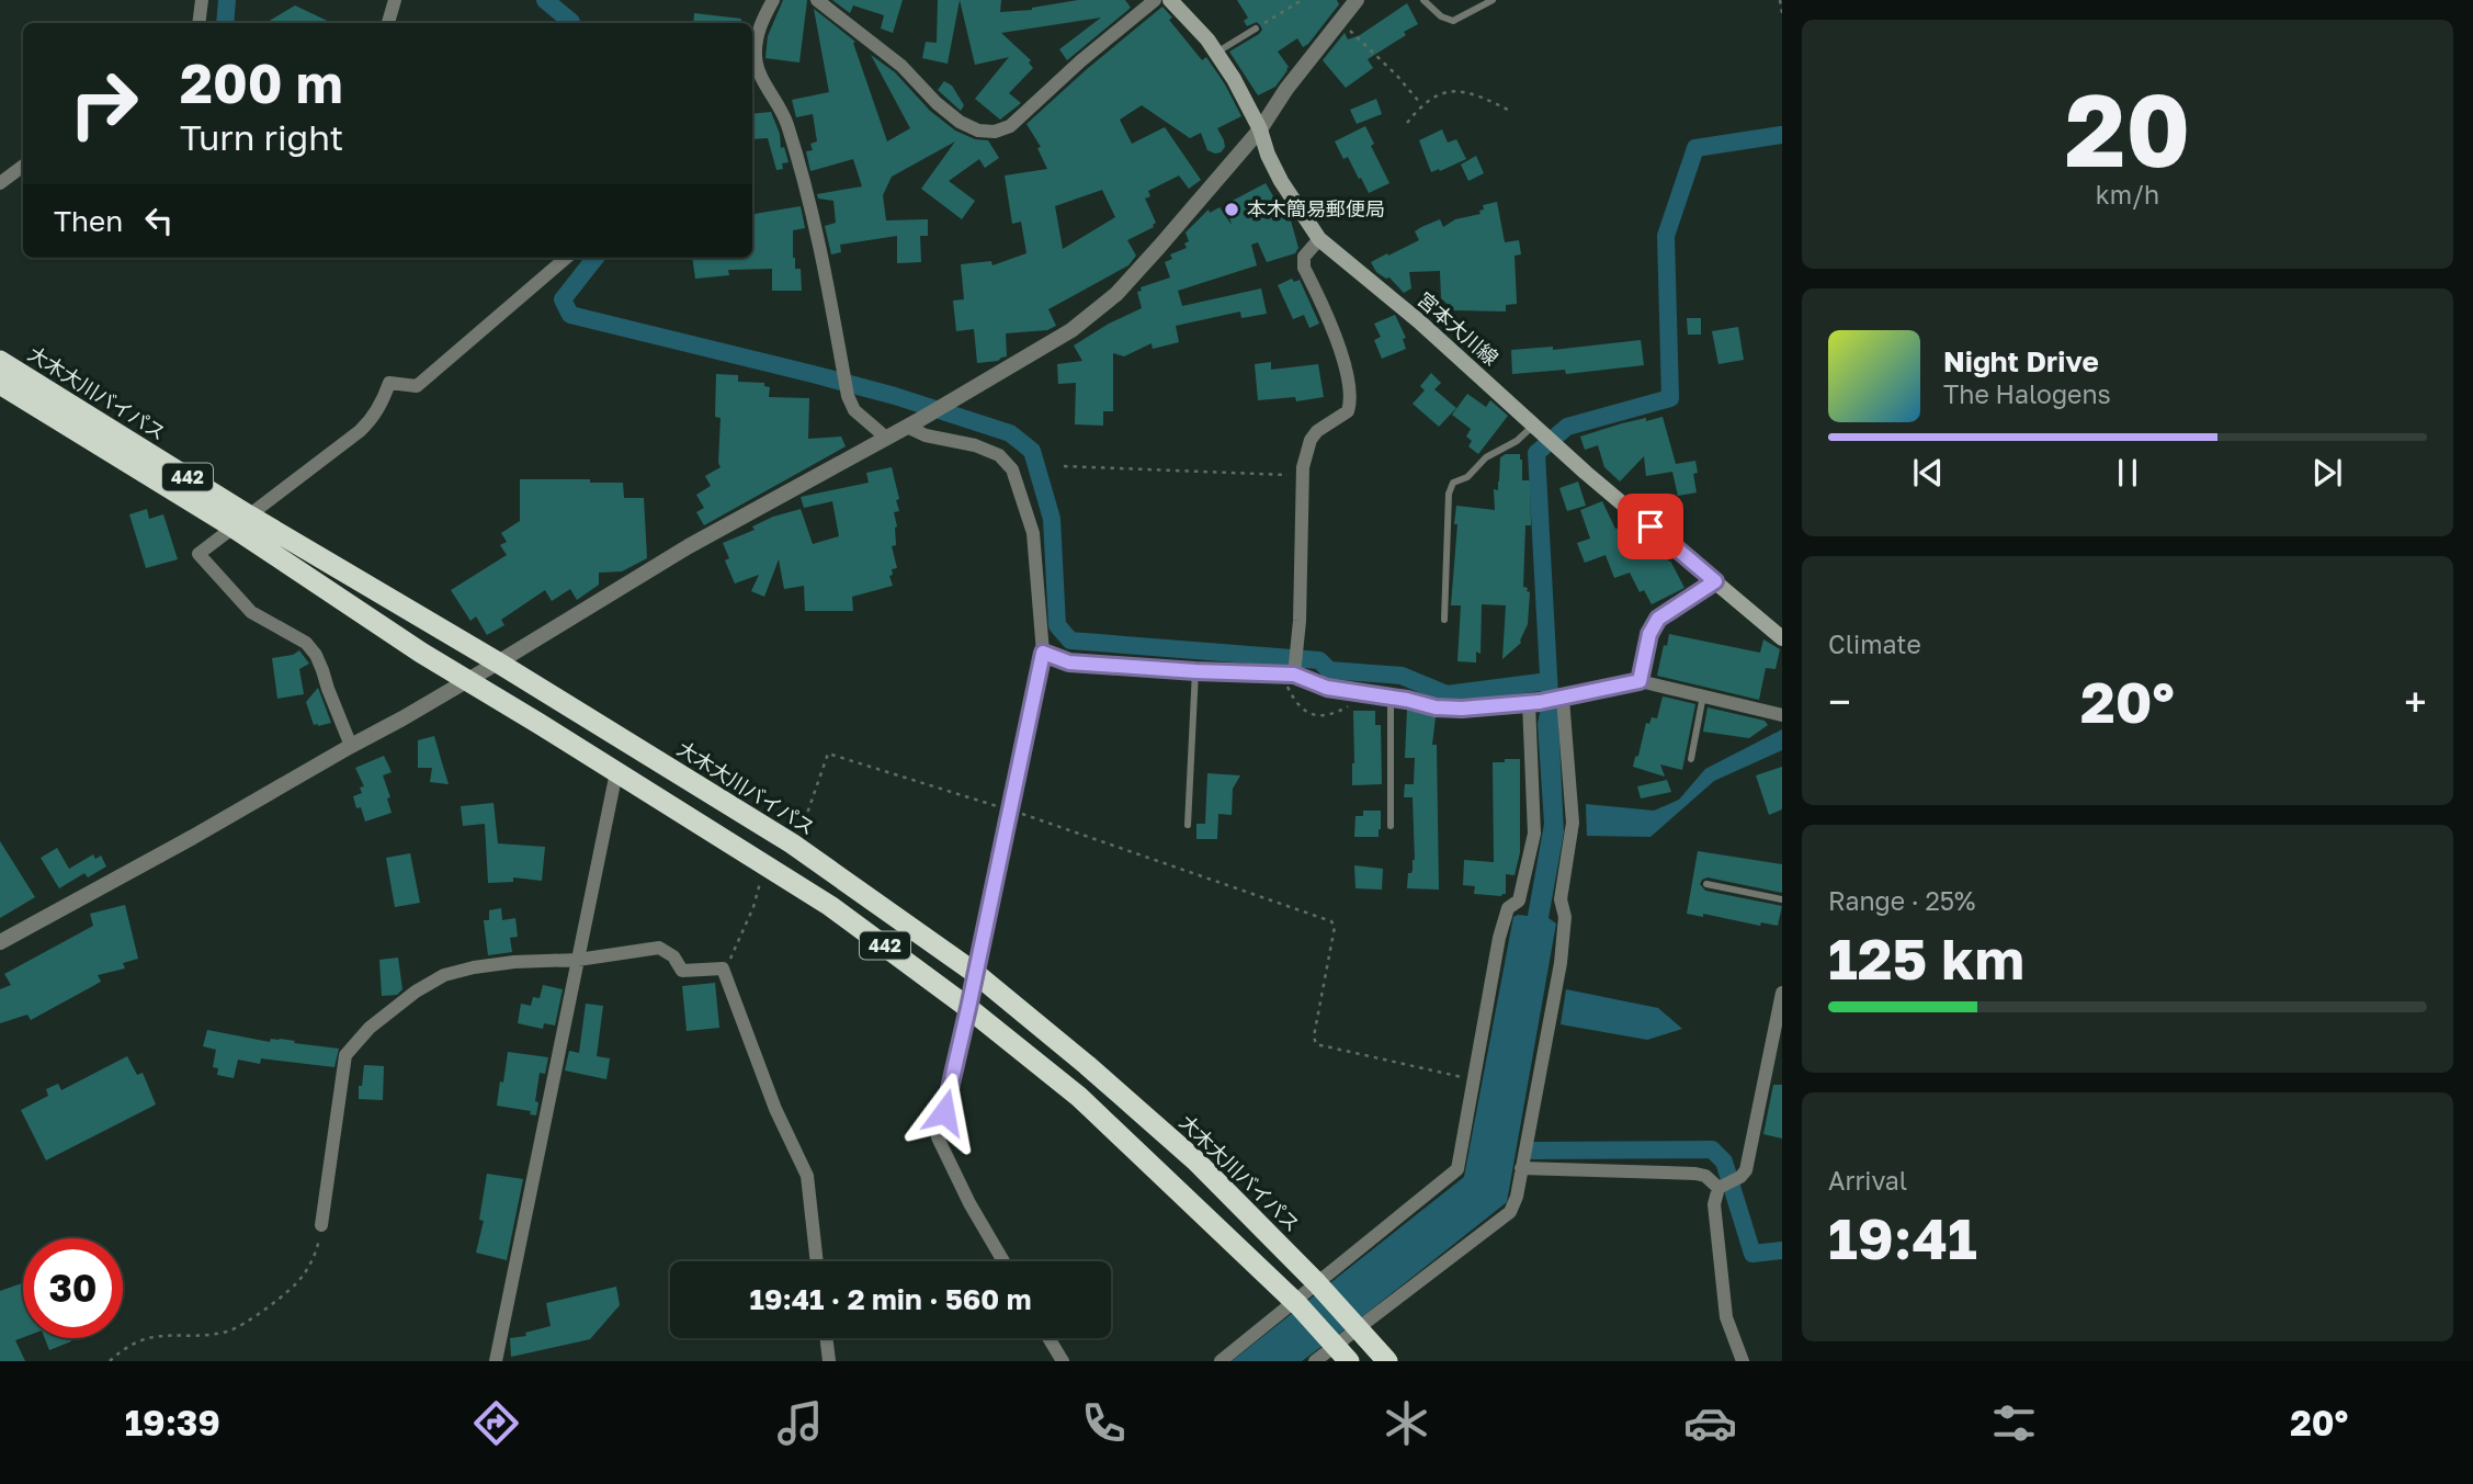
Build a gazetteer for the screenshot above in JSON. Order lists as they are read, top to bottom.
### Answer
{
  "streets": {
    "highway": ["大木大川バイパス", "442"],
    "main road": ["宮本大川線"]
  },
  "places": ["本木簡易郵便局"],
  "page": {
    "tile": [
      ["20", "km/h"],
      "Climate",
      ["Range · 25%", "125 km"],
      ["Arrival", "19:41"]
    ],
    "turn": ["200 m", "Turn right"],
    "then": "Then",
    "song": ["Night Drive", "The Halogens"],
    "heat": ["−", "20°", "+"],
    "limit": "30",
    "trip": "19:41 · 2 min · 560 m",
    "tabs": ["19:39", "20°"]
  }
}
